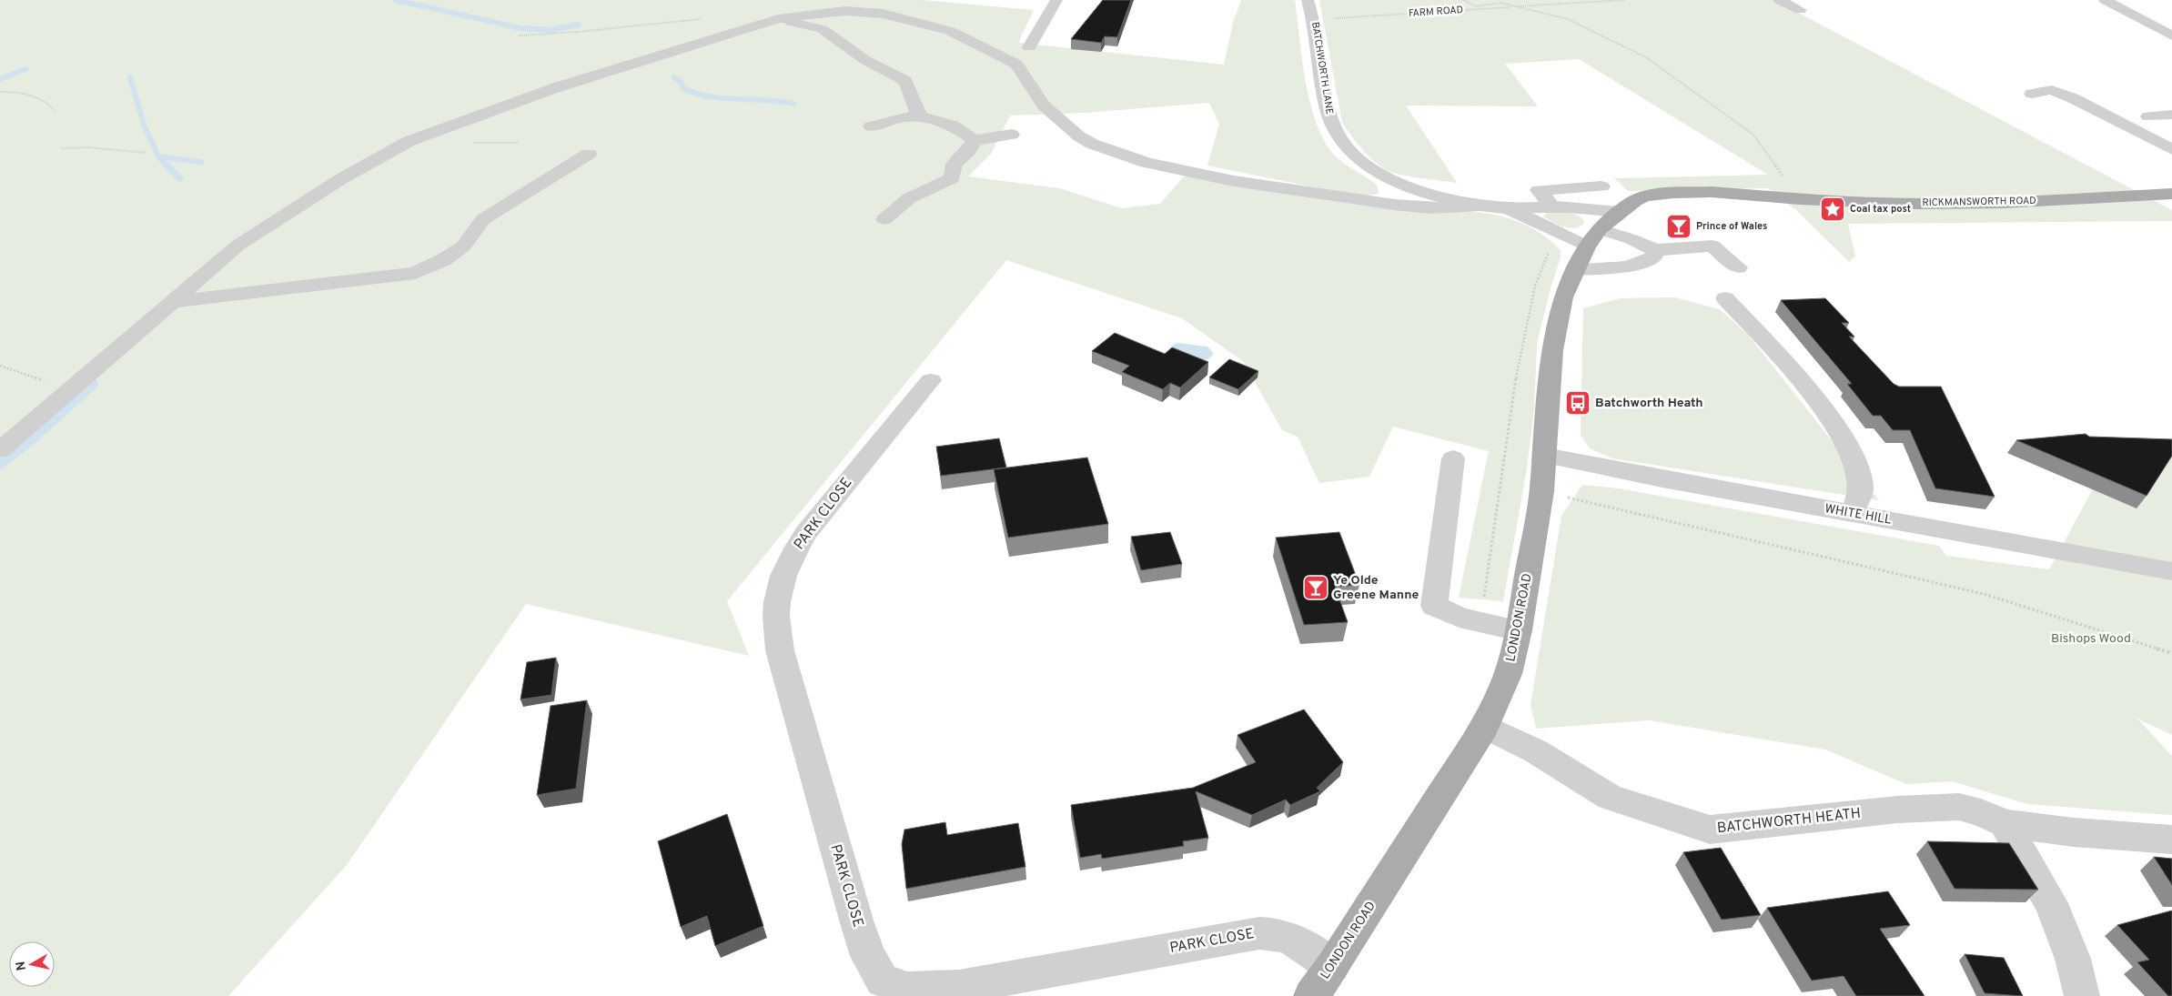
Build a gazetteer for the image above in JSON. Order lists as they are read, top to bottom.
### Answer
{
  "streets": {
    "main road": ["RICKMANSWORTH ROAD", "LONDON ROAD"],
    "street": [
      "BATCHWORTH LANE",
      "PARK CLOSE",
      "WHITE HILL",
      "BATCHWORTH HEATH"
    ],
    "path": ["FARM ROAD"]
  },
  "crossings": [
    ["BATCHWORTH LANE", "RICKMANSWORTH ROAD"],
    ["BATCHWORTH LANE", "LONDON ROAD"],
    ["RICKMANSWORTH ROAD", "LONDON ROAD"],
    ["PARK CLOSE", "LONDON ROAD"],
    ["WHITE HILL", "LONDON ROAD"],
    ["LONDON ROAD", "BATCHWORTH HEATH"]
  ],
  "parks": ["Bishops Wood"],
  "places": {
    "place": ["Coal tax post"],
    "bar": ["Prince of Wales", "Ye Olde Greene Manne"],
    "bus stop": ["Batchworth Heath"]
  },
  "north": "left"
}
